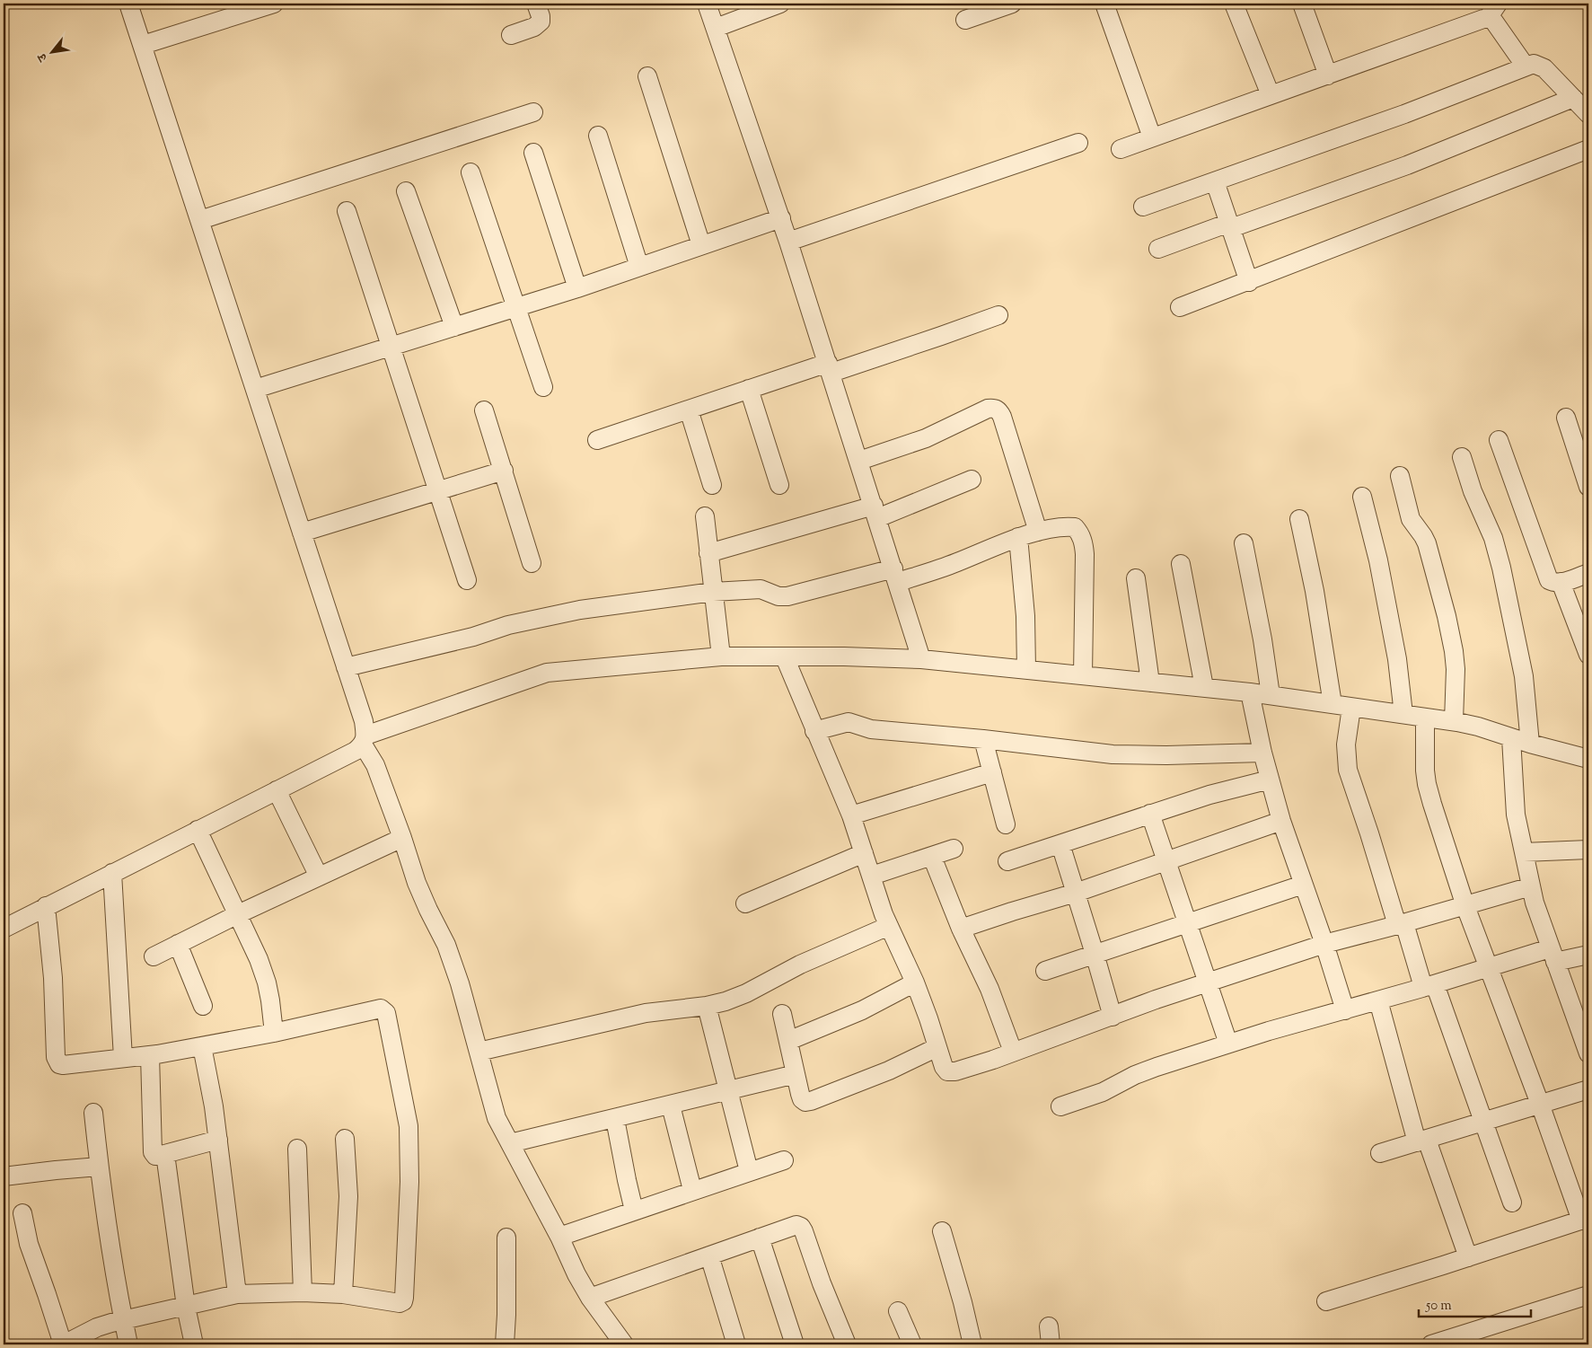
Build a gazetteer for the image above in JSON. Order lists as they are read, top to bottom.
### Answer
{
  "scale_bar": "50 m",
  "north": "bottom left"
}
